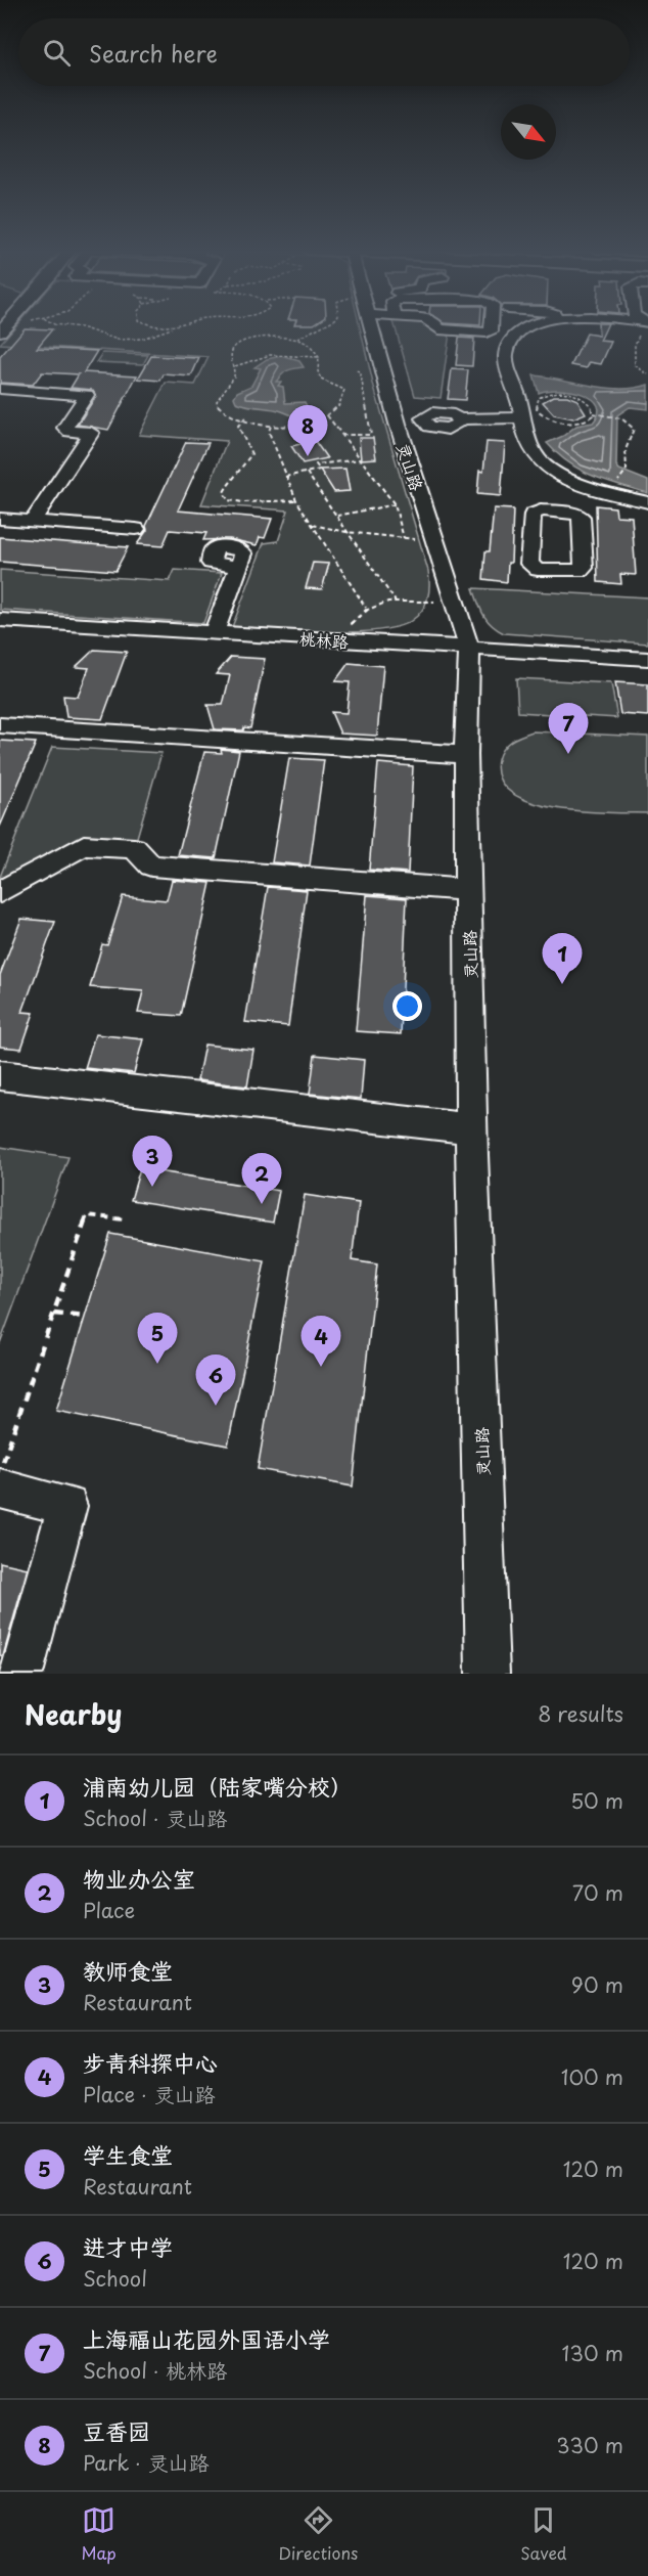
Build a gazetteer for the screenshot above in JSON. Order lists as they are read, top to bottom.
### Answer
{
  "streets": {
    "street": ["灵山路", "桃林路"]
  },
  "crossings": [
    ["灵山路", "桃林路"]
  ],
  "north": "bottom right",
  "page": {
    "search": "Search here",
    "pins": [
      "8",
      "7",
      "1",
      "3",
      "2",
      "5",
      "4",
      "6"
    ],
    "heading": ["Nearby", "8 results"],
    "list": [
      {
        "mark": "1",
        "name": "浦南幼儿园（陆家嘴分校）",
        "note": "School · 灵山路",
        "value": "50 m"
      },
      {
        "mark": "2",
        "name": "物业办公室",
        "note": "Place",
        "value": "70 m"
      },
      {
        "mark": "3",
        "name": "教师食堂",
        "note": "Restaurant",
        "value": "90 m"
      },
      {
        "mark": "4",
        "name": "步青科探中心",
        "note": "Place · 灵山路",
        "value": "100 m"
      },
      {
        "mark": "5",
        "name": "学生食堂",
        "note": "Restaurant",
        "value": "120 m"
      },
      {
        "mark": "6",
        "name": "进才中学",
        "note": "School",
        "value": "120 m"
      },
      {
        "mark": "7",
        "name": "上海福山花园外国语小学",
        "note": "School · 桃林路",
        "value": "130 m"
      },
      {
        "mark": "8",
        "name": "豆香园",
        "note": "Park · 灵山路",
        "value": "330 m"
      }
    ],
    "nav": ["Map", "Directions", "Saved"]
  }
}
